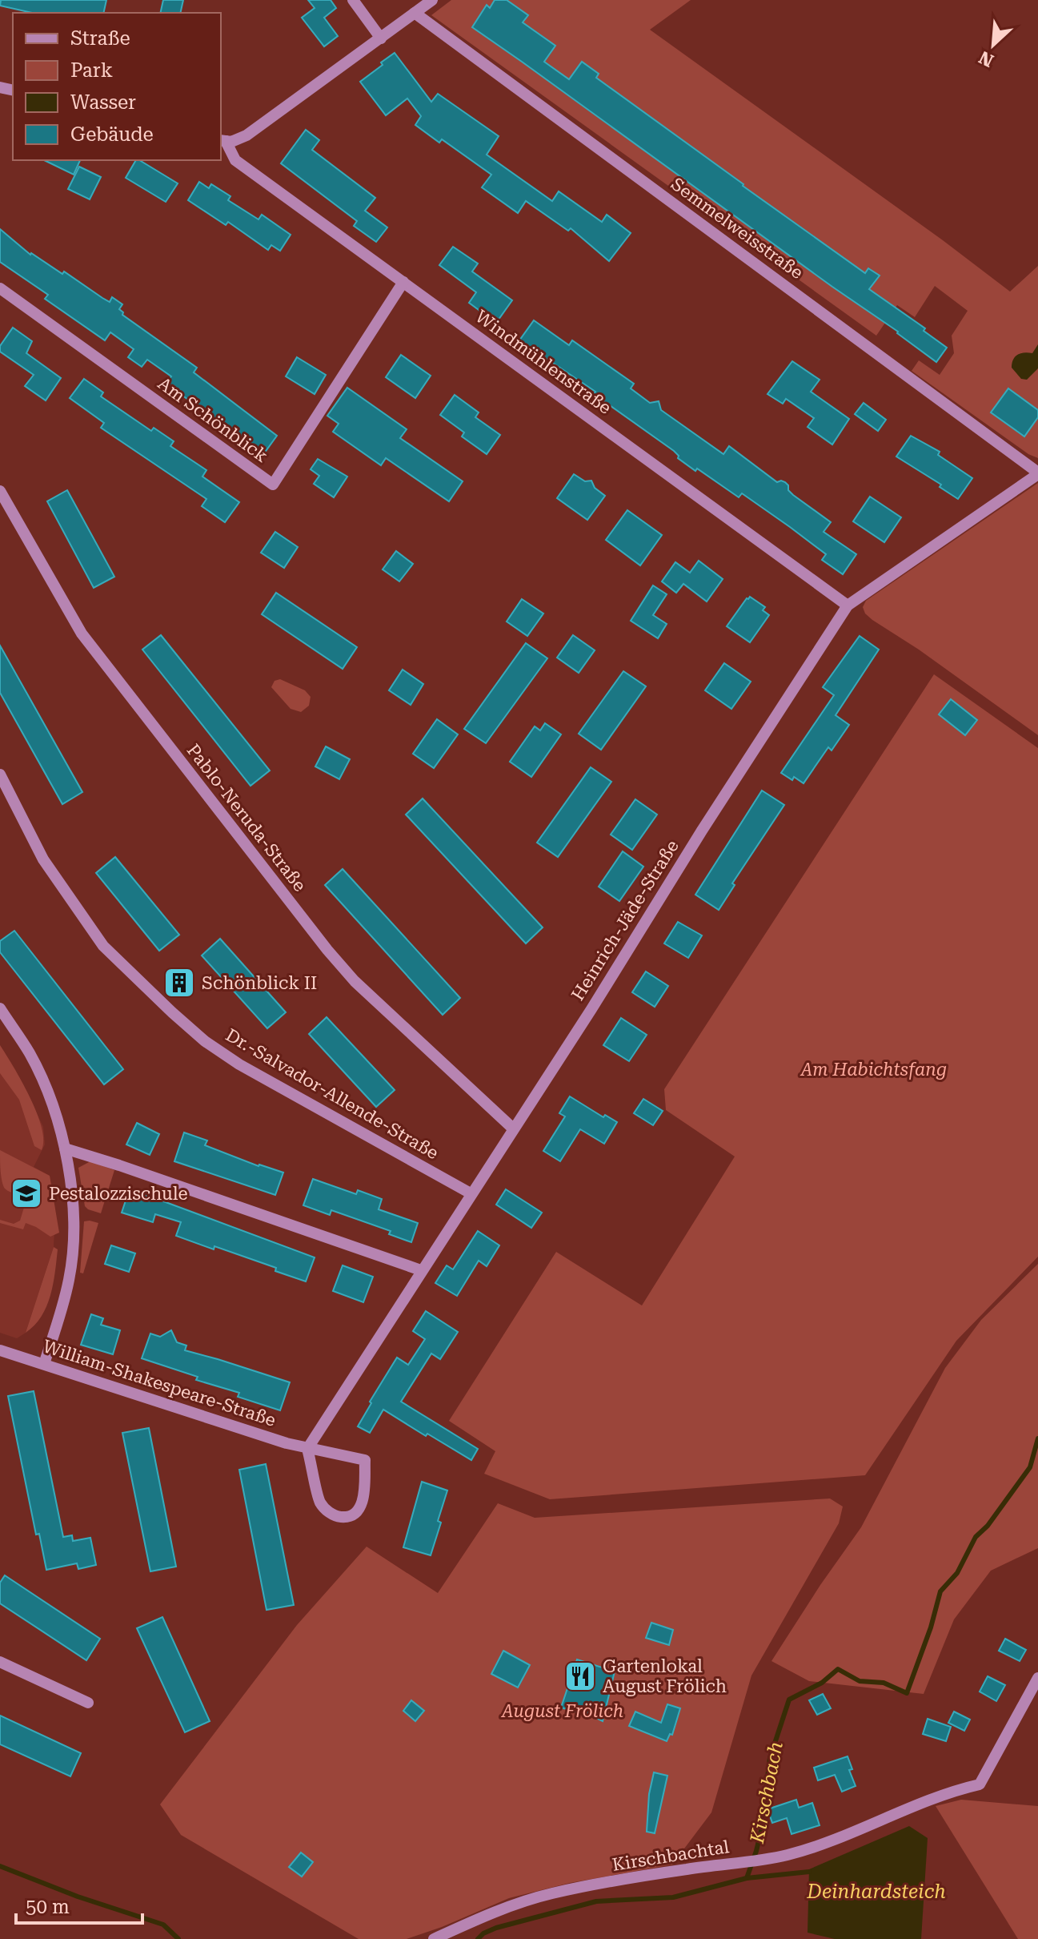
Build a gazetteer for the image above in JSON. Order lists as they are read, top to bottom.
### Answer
{
  "streets": {
    "street": [
      "Semmelweisstraße",
      "Windmühlenstraße",
      "Am Schönblick",
      "Pablo-Neruda-Straße",
      "Heinrich-Jäde-Straße",
      "Dr.-Salvador-Allende-Straße",
      "William-Shakespeare-Straße",
      "Kirschbachtal"
    ]
  },
  "crossings": [
    ["Semmelweisstraße", "Windmühlenstraße"],
    ["Semmelweisstraße", "Heinrich-Jäde-Straße"],
    ["Windmühlenstraße", "Am Schönblick"],
    ["Windmühlenstraße", "Heinrich-Jäde-Straße"],
    ["Pablo-Neruda-Straße", "Heinrich-Jäde-Straße"],
    ["Heinrich-Jäde-Straße", "Dr.-Salvador-Allende-Straße"],
    ["Heinrich-Jäde-Straße", "William-Shakespeare-Straße"]
  ],
  "water": ["Kirschbach", "Deinhardsteich"],
  "parks": ["Am Habichtsfang", "August Frölich"],
  "places": {
    "building": ["Schönblick II"],
    "school or university": ["Pestalozzischule"],
    "restaurant": ["Gartenlokal August Frölich"]
  },
  "legend": [
    "Straße",
    "Park",
    "Wasser",
    "Gebäude"
  ],
  "scale_bar": "50 m",
  "north": "bottom left"
}
